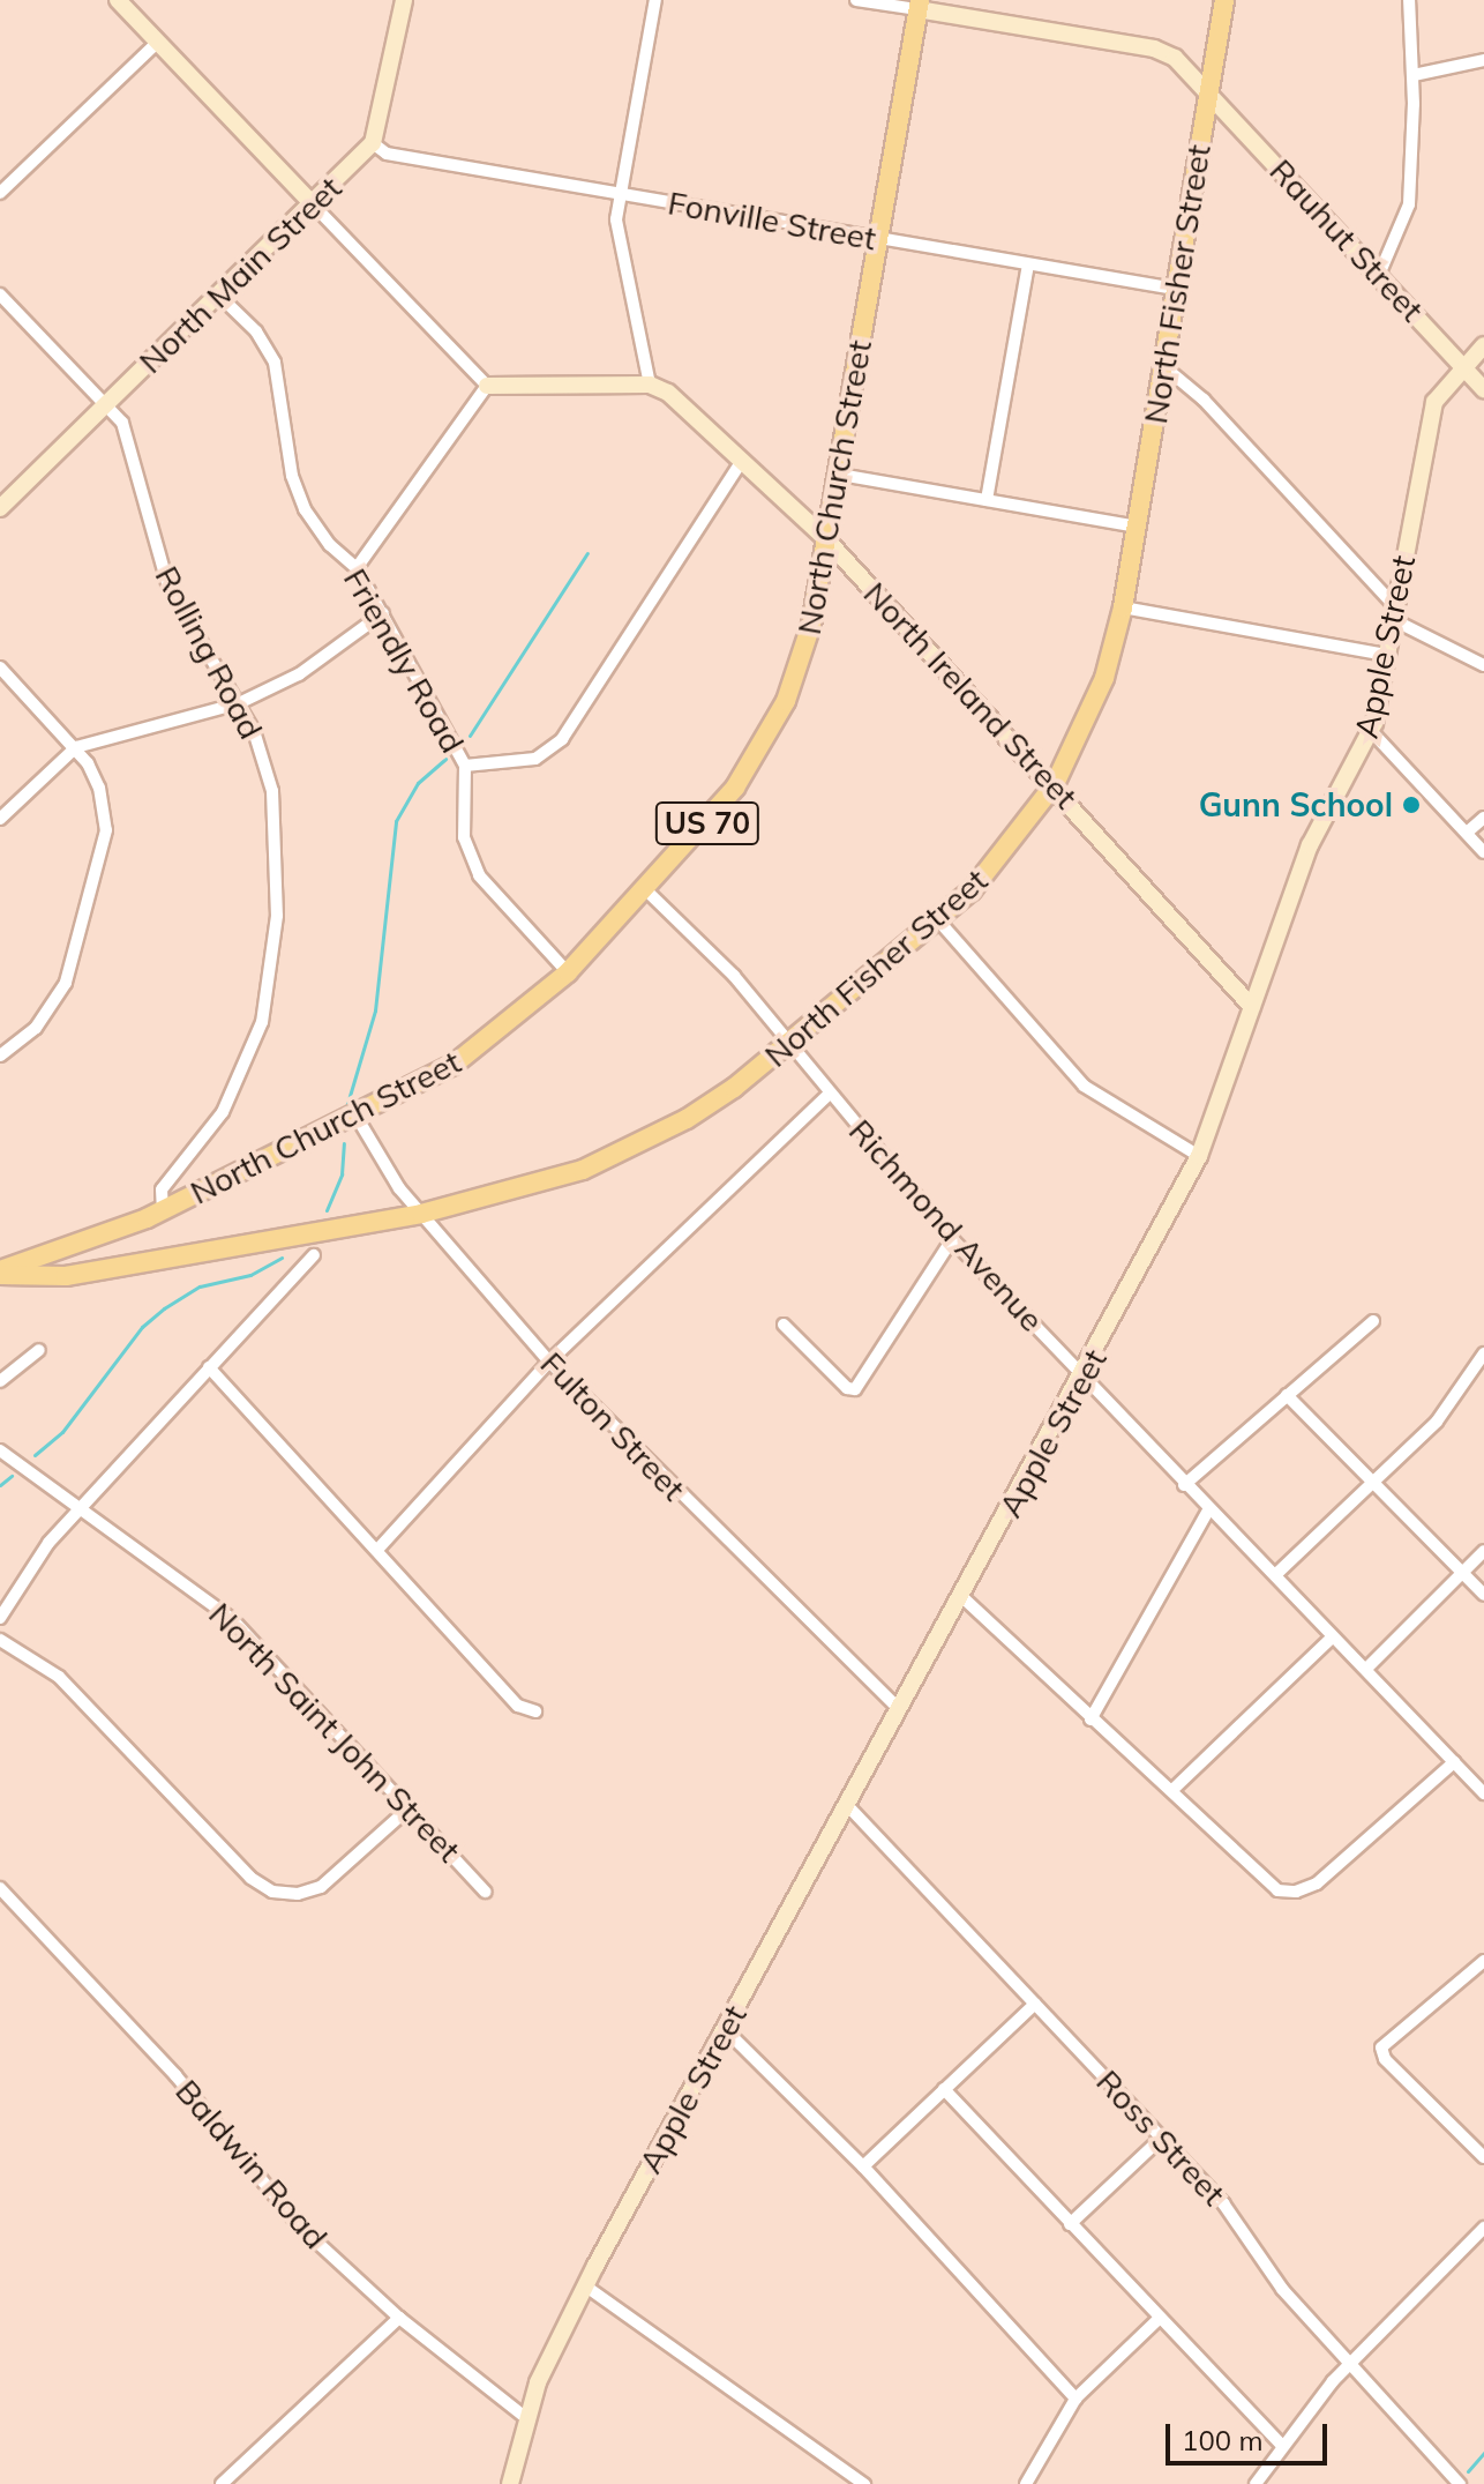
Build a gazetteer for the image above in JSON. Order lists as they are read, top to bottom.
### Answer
{
  "streets": {
    "main road": ["North Fisher Street", "North Church Street", "US 70"],
    "street": [
      "Fonville Street",
      "Rauhut Street",
      "North Main Street",
      "Apple Street",
      "Rolling Road",
      "Friendly Road",
      "North Ireland Street",
      "Richmond Avenue",
      "Fulton Street",
      "North Saint John Street",
      "Ross Street",
      "Baldwin Road"
    ]
  },
  "crossings": [
    ["Fonville Street", "North Main Street"],
    ["Fonville Street", "North Fisher Street"],
    ["Fonville Street", "North Church Street"],
    ["Rauhut Street", "North Fisher Street"],
    ["Rauhut Street", "North Church Street"],
    ["Rauhut Street", "Apple Street"],
    ["North Main Street", "Rolling Road"],
    ["North Main Street", "Friendly Road"],
    ["North Fisher Street", "North Church Street"],
    ["North Fisher Street", "North Ireland Street"],
    ["North Fisher Street", "Richmond Avenue"],
    ["North Fisher Street", "Fulton Street"],
    ["North Church Street", "Rolling Road"],
    ["North Church Street", "Friendly Road"],
    ["North Church Street", "North Ireland Street"],
    ["North Church Street", "Richmond Avenue"],
    ["North Church Street", "Fulton Street"],
    ["Apple Street", "North Ireland Street"],
    ["Apple Street", "Richmond Avenue"],
    ["Apple Street", "Fulton Street"],
    ["Apple Street", "Ross Street"],
    ["Apple Street", "Baldwin Road"]
  ],
  "places": ["Gunn School"],
  "scale_bar": "100 m"
}
